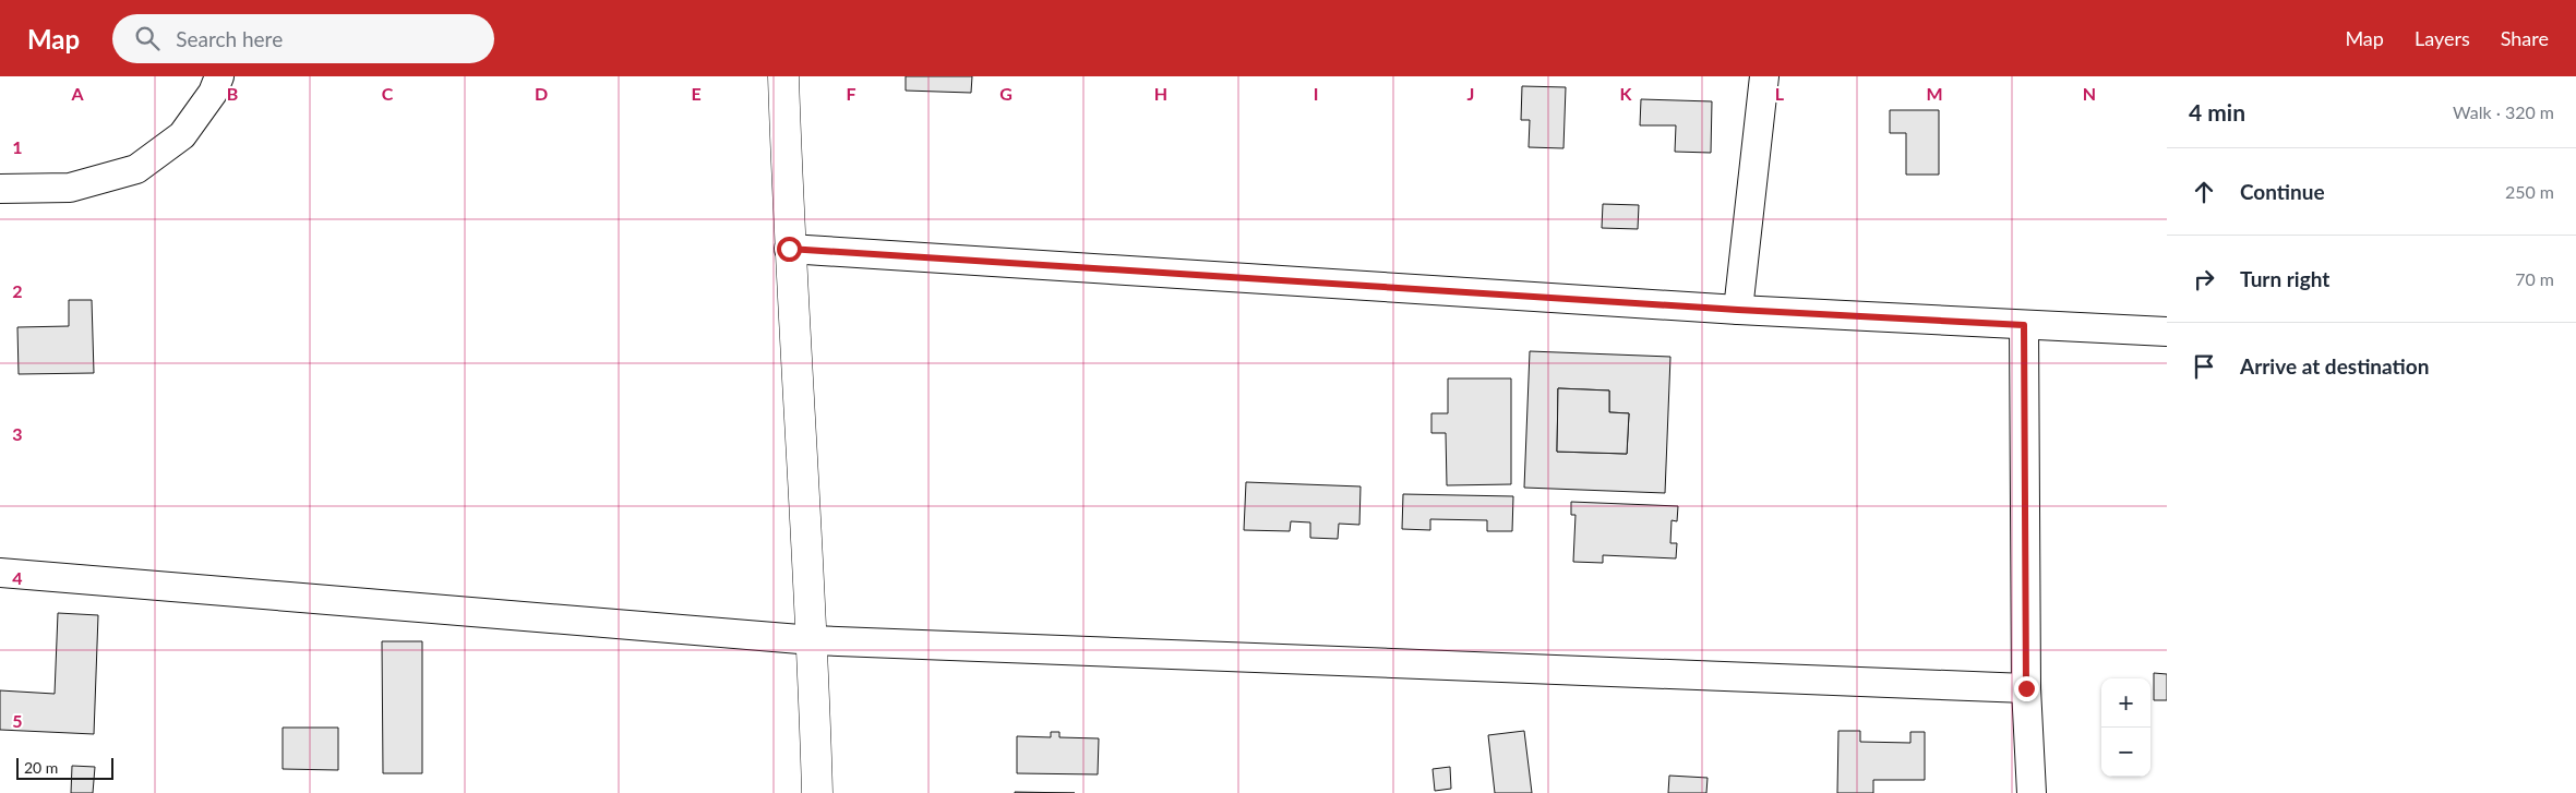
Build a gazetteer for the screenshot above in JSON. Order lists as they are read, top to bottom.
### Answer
{
  "scale_bar": "20 m",
  "page": {
    "header": "Map",
    "search": "Search here",
    "nav": ["Map", "Layers", "Share"],
    "heading": ["4 min", "Walk · 320 m"],
    "list": [
      ["Continue", "250 m"],
      ["Turn right", "70 m"],
      "Arrive at destination"
    ],
    "map_buttons": ["+", "−"],
    "scale": "20 m"
  },
  "grid": {
    "columns": [
      "A",
      "B",
      "C",
      "D",
      "E",
      "F",
      "G",
      "H",
      "I",
      "J",
      "K",
      "L",
      "M",
      "N"
    ],
    "rows": [
      "1",
      "2",
      "3",
      "4",
      "5"
    ]
  }
}
